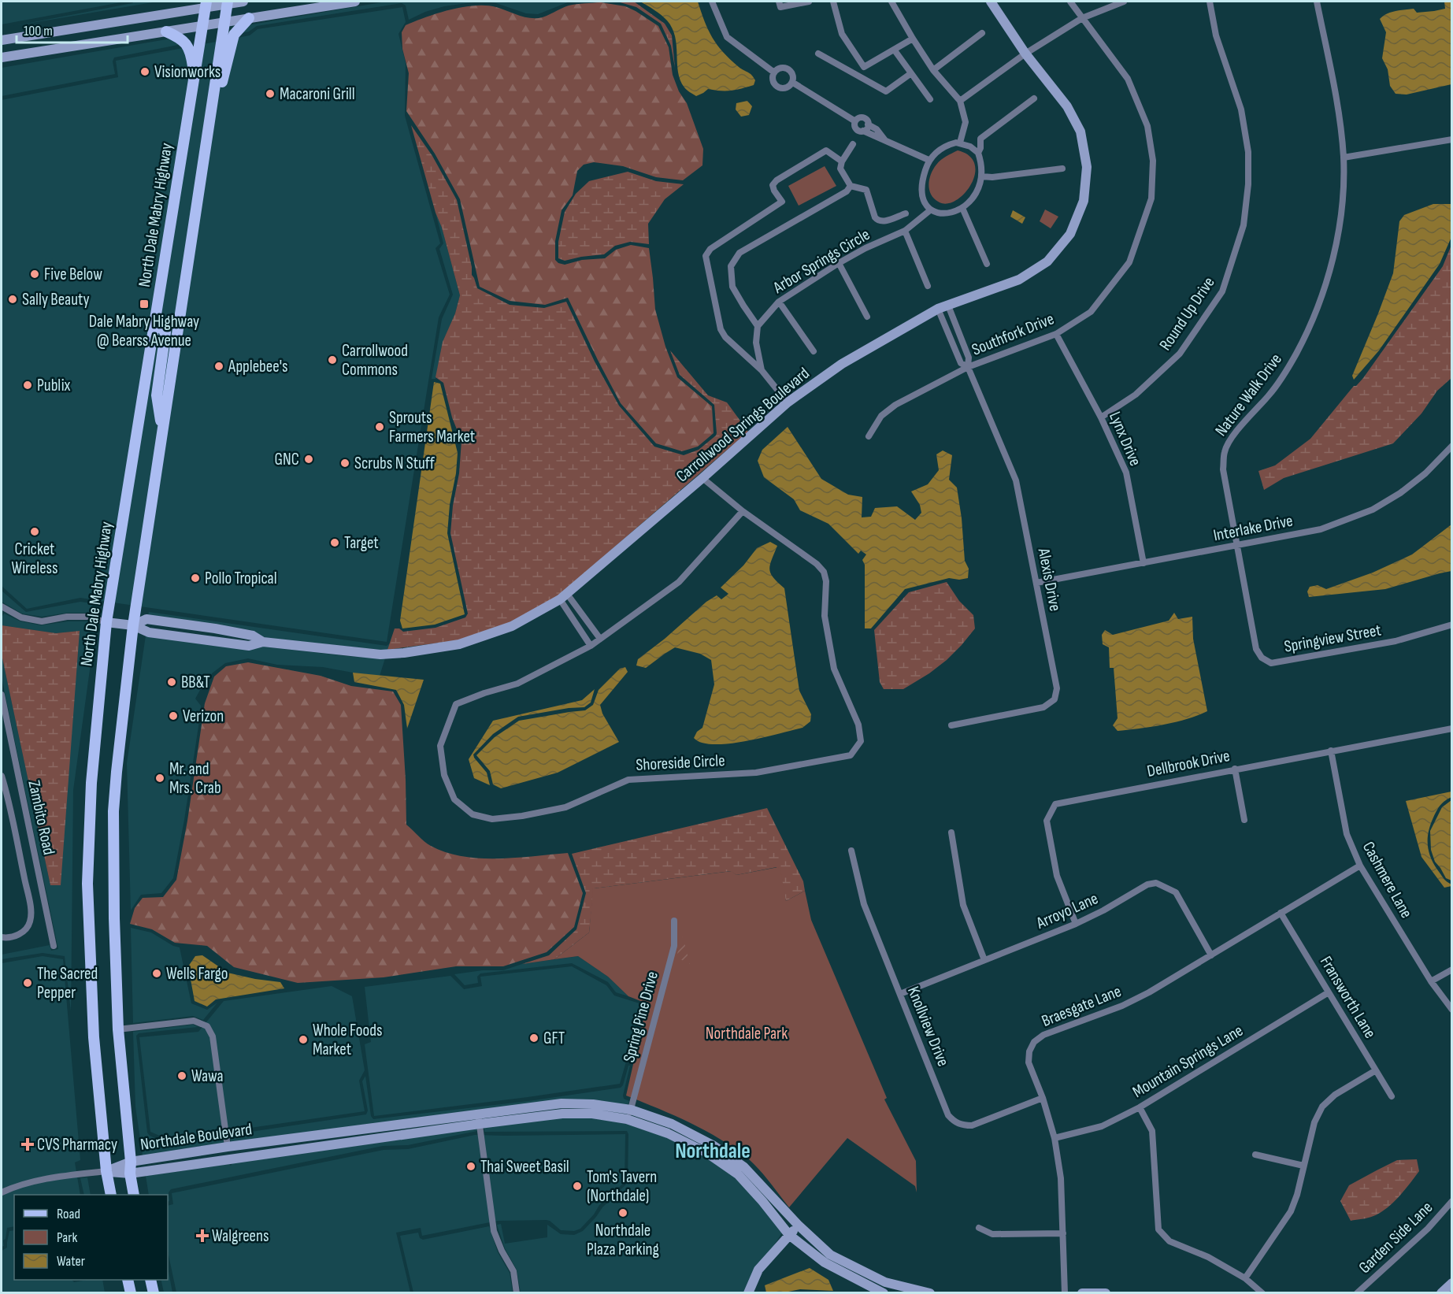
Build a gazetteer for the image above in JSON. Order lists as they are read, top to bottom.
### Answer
{
  "streets": {
    "main road": ["North Dale Mabry Highway"],
    "street": [
      "Arbor Springs Circle",
      "Round Up Drive",
      "Southfork Drive",
      "Nature Walk Drive",
      "Carrollwood Springs Boulevard",
      "Lynx Drive",
      "Interlake Drive",
      "Alexis Drive",
      "Springview Street",
      "Shoreside Circle",
      "Dellbrook Drive",
      "Zambito Road",
      "Cashmere Lane",
      "Arroyo Lane",
      "Fransworth Lane",
      "Braesgate Lane",
      "Spring Pine Drive",
      "Knollview Drive",
      "Mountain Springs Lane",
      "Northdale Boulevard",
      "Garden Side Lane"
    ]
  },
  "crossings": [
    ["North Dale Mabry Highway", "Carrollwood Springs Boulevard"],
    ["North Dale Mabry Highway", "Northdale Boulevard"],
    ["Round Up Drive", "Lynx Drive"],
    ["Southfork Drive", "Lynx Drive"],
    ["Southfork Drive", "Alexis Drive"],
    ["Nature Walk Drive", "Interlake Drive"],
    ["Nature Walk Drive", "Springview Street"],
    ["Carrollwood Springs Boulevard", "Alexis Drive"],
    ["Carrollwood Springs Boulevard", "Shoreside Circle"],
    ["Lynx Drive", "Interlake Drive"],
    ["Interlake Drive", "Alexis Drive"],
    ["Dellbrook Drive", "Cashmere Lane"],
    ["Dellbrook Drive", "Arroyo Lane"],
    ["Cashmere Lane", "Braesgate Lane"],
    ["Arroyo Lane", "Braesgate Lane"],
    ["Arroyo Lane", "Knollview Drive"],
    ["Fransworth Lane", "Braesgate Lane"],
    ["Fransworth Lane", "Mountain Springs Lane"],
    ["Braesgate Lane", "Knollview Drive"],
    ["Braesgate Lane", "Mountain Springs Lane"],
    ["Spring Pine Drive", "Northdale Boulevard"]
  ],
  "districts": ["Northdale"],
  "parks": ["Northdale Park"],
  "places": {
    "other": [
      "Visionworks",
      "Macaroni Grill",
      "Five Below",
      "Sally Beauty",
      "Carrollwood Commons",
      "Applebee's",
      "Publix",
      "Sprouts Farmers Market",
      "GNC",
      "Scrubs N Stuff",
      "Cricket Wireless",
      "Target",
      "Pollo Tropical",
      "BB&T",
      "Verizon",
      "Mr. and Mrs. Crab",
      "Wells Fargo",
      "The Sacred Pepper",
      "GFT",
      "Whole Foods Market",
      "Wawa",
      "Thai Sweet Basil",
      "Tom's Tavern (Northdale)",
      "Northdale Plaza Parking"
    ],
    "transit": ["Dale Mabry Highway @ Bearss Avenue"],
    "health": ["CVS Pharmacy", "Walgreens"]
  },
  "legend": ["Road", "Park", "Water"],
  "scale_bar": "100 m"
}
